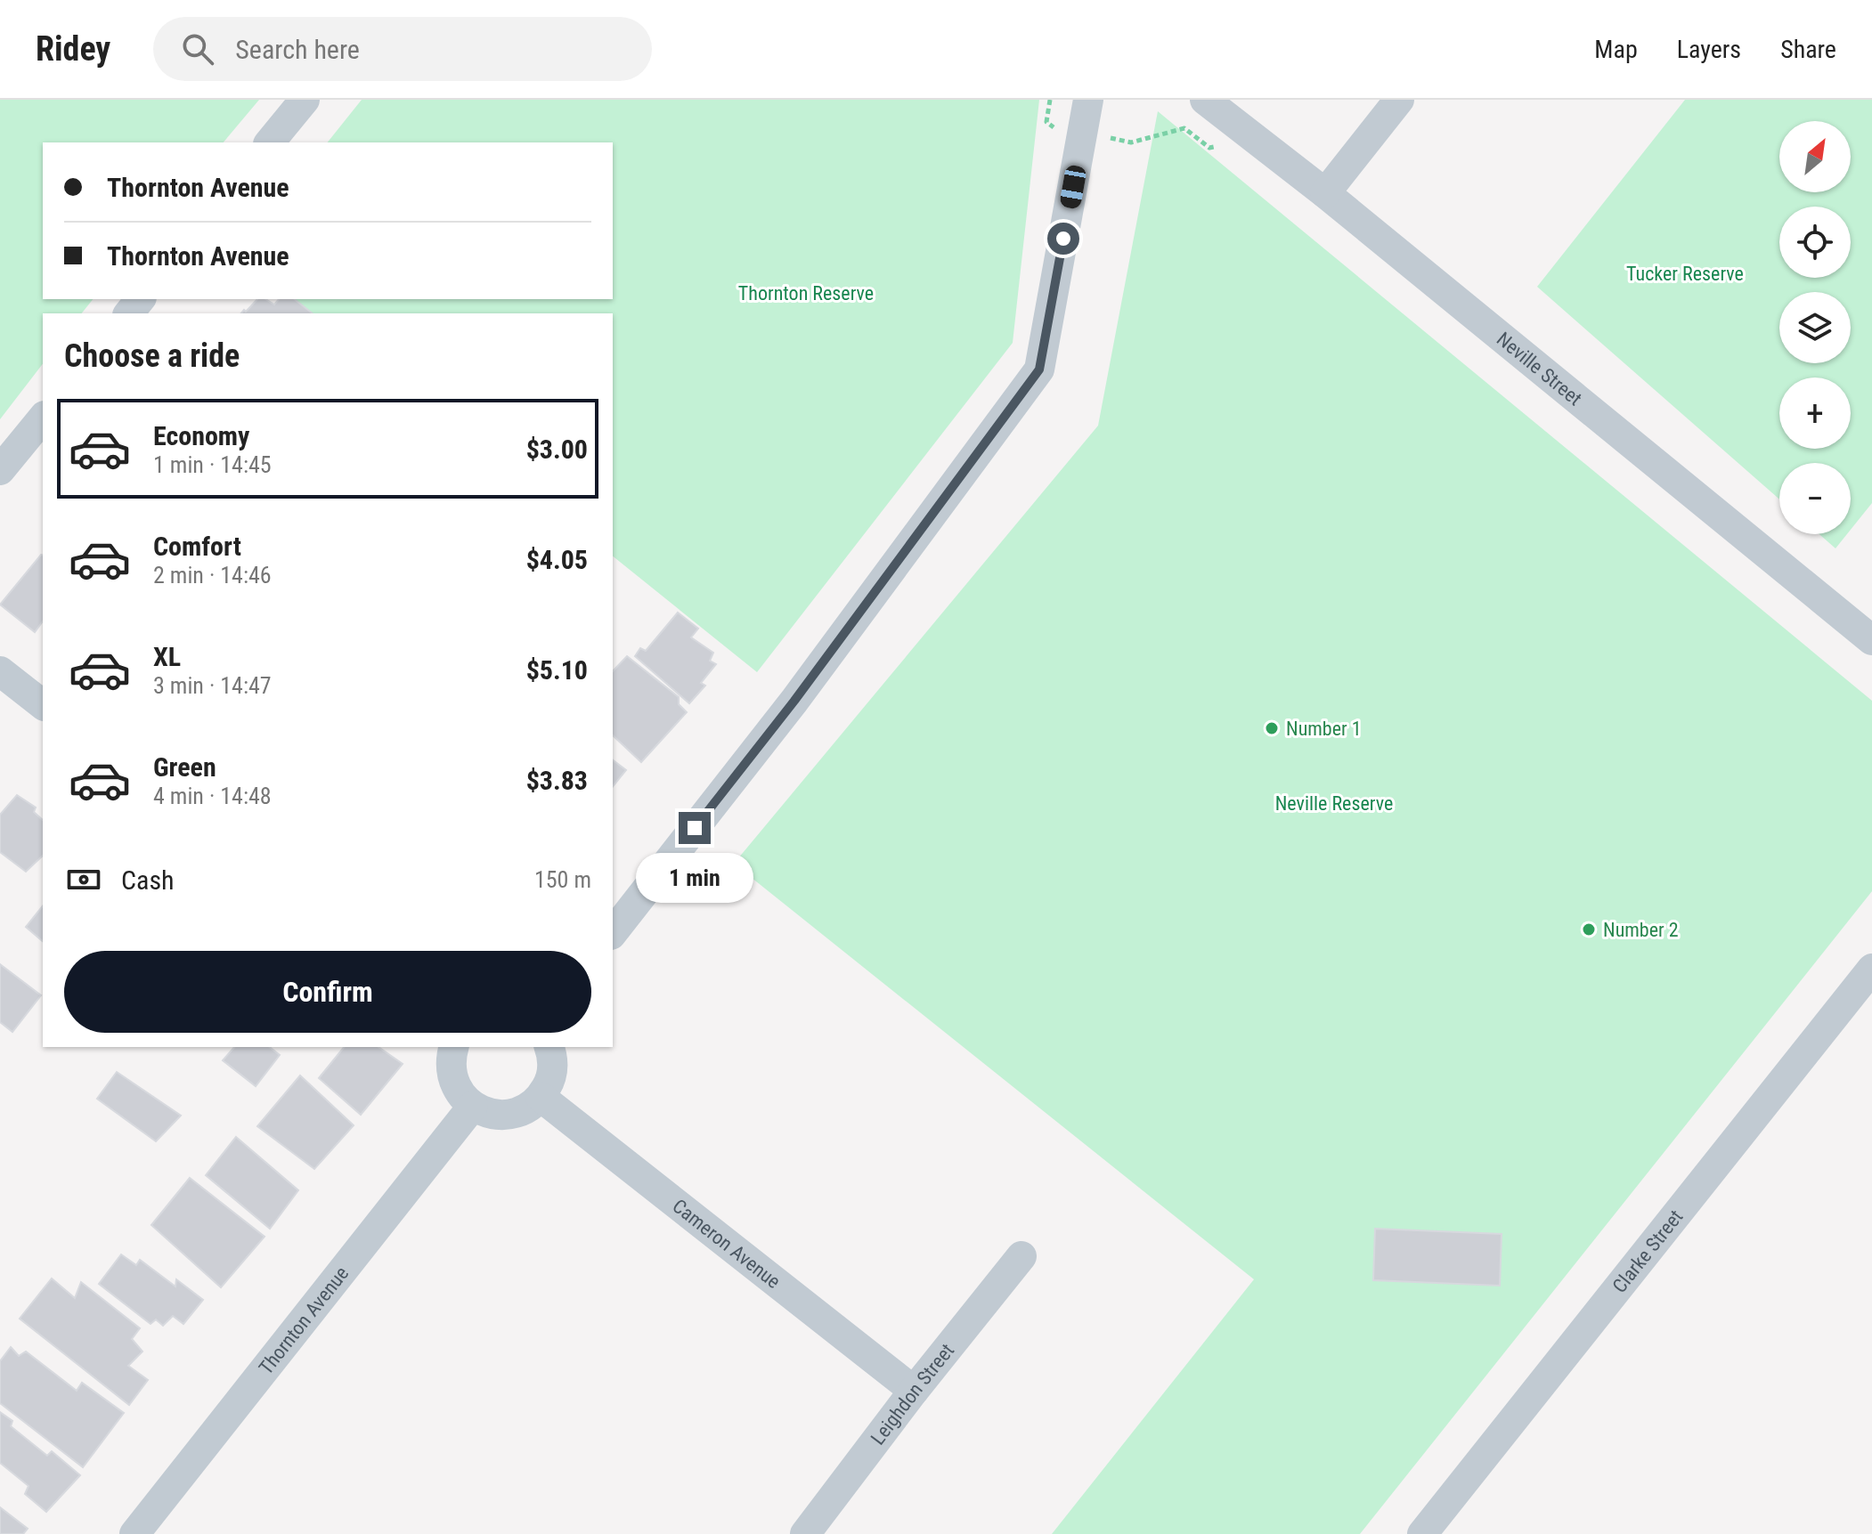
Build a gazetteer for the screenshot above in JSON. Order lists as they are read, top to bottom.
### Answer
{
  "streets": {
    "street": [
      "Neville Street",
      "Cameron Avenue",
      "Clarke Street",
      "Thornton Avenue",
      "Leighdon Street"
    ]
  },
  "crossings": [
    ["Cameron Avenue", "Leighdon Street"]
  ],
  "parks": ["Tucker Reserve", "Thornton Reserve", "Neville Reserve"],
  "places": ["Number 1", "Number 2"],
  "north": "top right",
  "page": {
    "header": "Ridey",
    "search": "Search here",
    "nav": ["Map", "Layers", "Share"],
    "map_buttons": ["+", "−"],
    "banner": ["Thornton Avenue", "Thornton Avenue"],
    "heading": "Choose a ride",
    "list": [
      {
        "name": "Economy",
        "note": "1 min · 14:45",
        "value": "$3.00"
      },
      {
        "name": "Comfort",
        "note": "2 min · 14:46",
        "value": "$4.05"
      },
      {
        "name": "XL",
        "note": "3 min · 14:47",
        "value": "$5.10"
      },
      {
        "name": "Green",
        "note": "4 min · 14:48",
        "value": "$3.83"
      }
    ],
    "pay": ["Cash", "150 m"],
    "bubble": "1 min",
    "buttons": "Confirm"
  }
}
